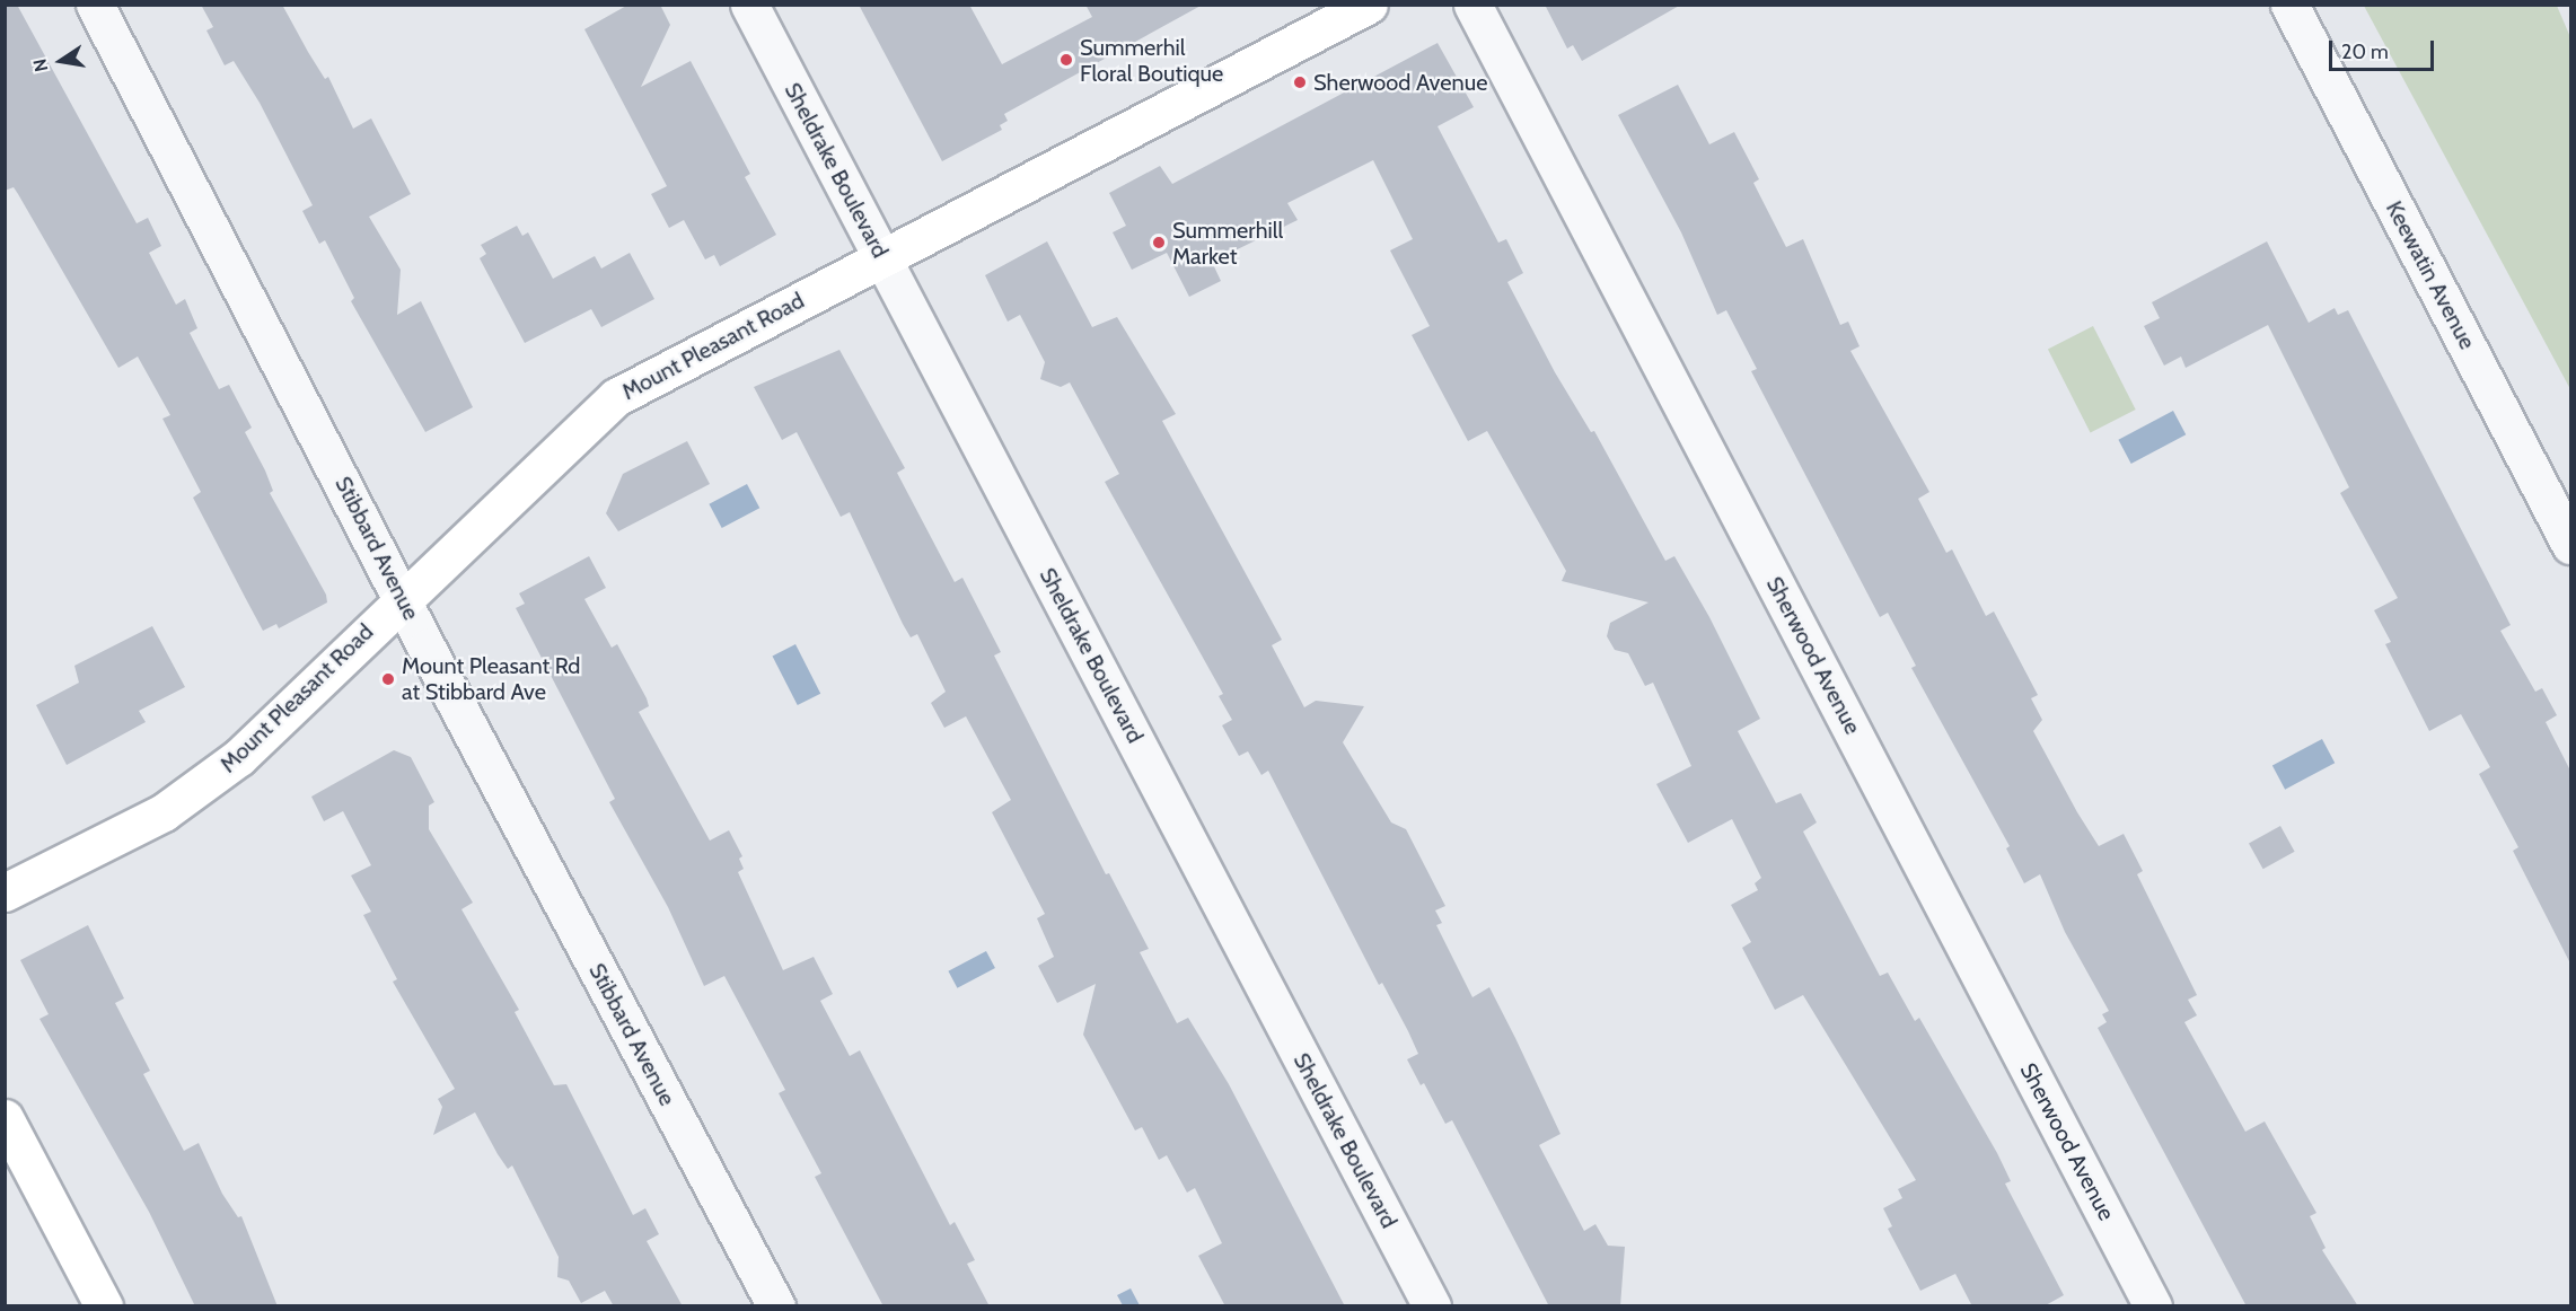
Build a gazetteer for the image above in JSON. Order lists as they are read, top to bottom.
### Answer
{
  "streets": {
    "main road": ["Mount Pleasant Road"],
    "street": [
      "Sheldrake Boulevard",
      "Keewatin Avenue",
      "Stibbard Avenue",
      "Sherwood Avenue"
    ]
  },
  "crossings": [
    ["Sheldrake Boulevard", "Mount Pleasant Road"],
    ["Mount Pleasant Road", "Stibbard Avenue"]
  ],
  "places": [
    "Summerhil Floral Boutique",
    "Sherwood Avenue",
    "Summerhill Market",
    "Mount Pleasant Rd at Stibbard Ave"
  ],
  "scale_bar": "20 m",
  "north": "left"
}
